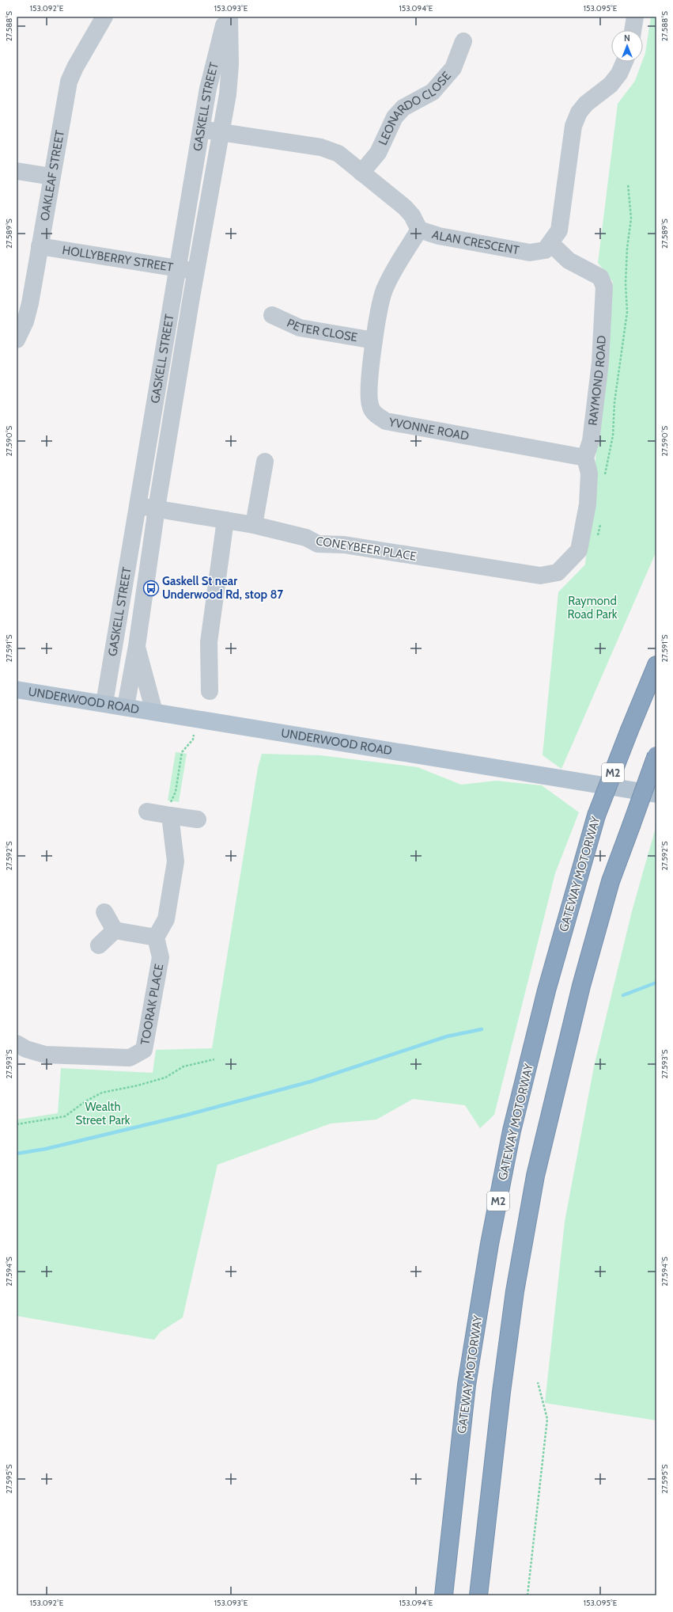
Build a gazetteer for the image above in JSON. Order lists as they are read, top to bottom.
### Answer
{
  "streets": {
    "highway": ["M2", "GATEWAY MOTORWAY"],
    "main road": ["UNDERWOOD ROAD"],
    "street": [
      "GASKELL STREET",
      "LEONARDO CLOSE",
      "OAKLEAF STREET",
      "ALAN CRESCENT",
      "HOLLYBERRY STREET",
      "PETER CLOSE",
      "RAYMOND ROAD",
      "YVONNE ROAD",
      "CONEYBEER PLACE",
      "TOORAK PLACE"
    ]
  },
  "crossings": [
    ["GASKELL STREET", "ALAN CRESCENT"],
    ["GASKELL STREET", "HOLLYBERRY STREET"],
    ["GASKELL STREET", "CONEYBEER PLACE"],
    ["GASKELL STREET", "UNDERWOOD ROAD"],
    ["LEONARDO CLOSE", "ALAN CRESCENT"],
    ["OAKLEAF STREET", "HOLLYBERRY STREET"],
    ["ALAN CRESCENT", "RAYMOND ROAD"],
    ["ALAN CRESCENT", "YVONNE ROAD"],
    ["PETER CLOSE", "YVONNE ROAD"],
    ["RAYMOND ROAD", "YVONNE ROAD"],
    ["RAYMOND ROAD", "CONEYBEER PLACE"],
    ["YVONNE ROAD", "CONEYBEER PLACE"]
  ],
  "parks": ["Raymond Road Park", "Wealth Street Park"],
  "places": {
    "bus stop": ["Gaskell St near Underwood Rd, stop 87"]
  },
  "north": "top",
  "coordinates": [
    "153.092°E",
    "153.093°E",
    "153.094°E",
    "153.095°E",
    "27.588°S",
    "27.589°S",
    "27.590°S",
    "27.591°S",
    "27.592°S",
    "27.593°S",
    "27.594°S",
    "27.595°S"
  ]
}
